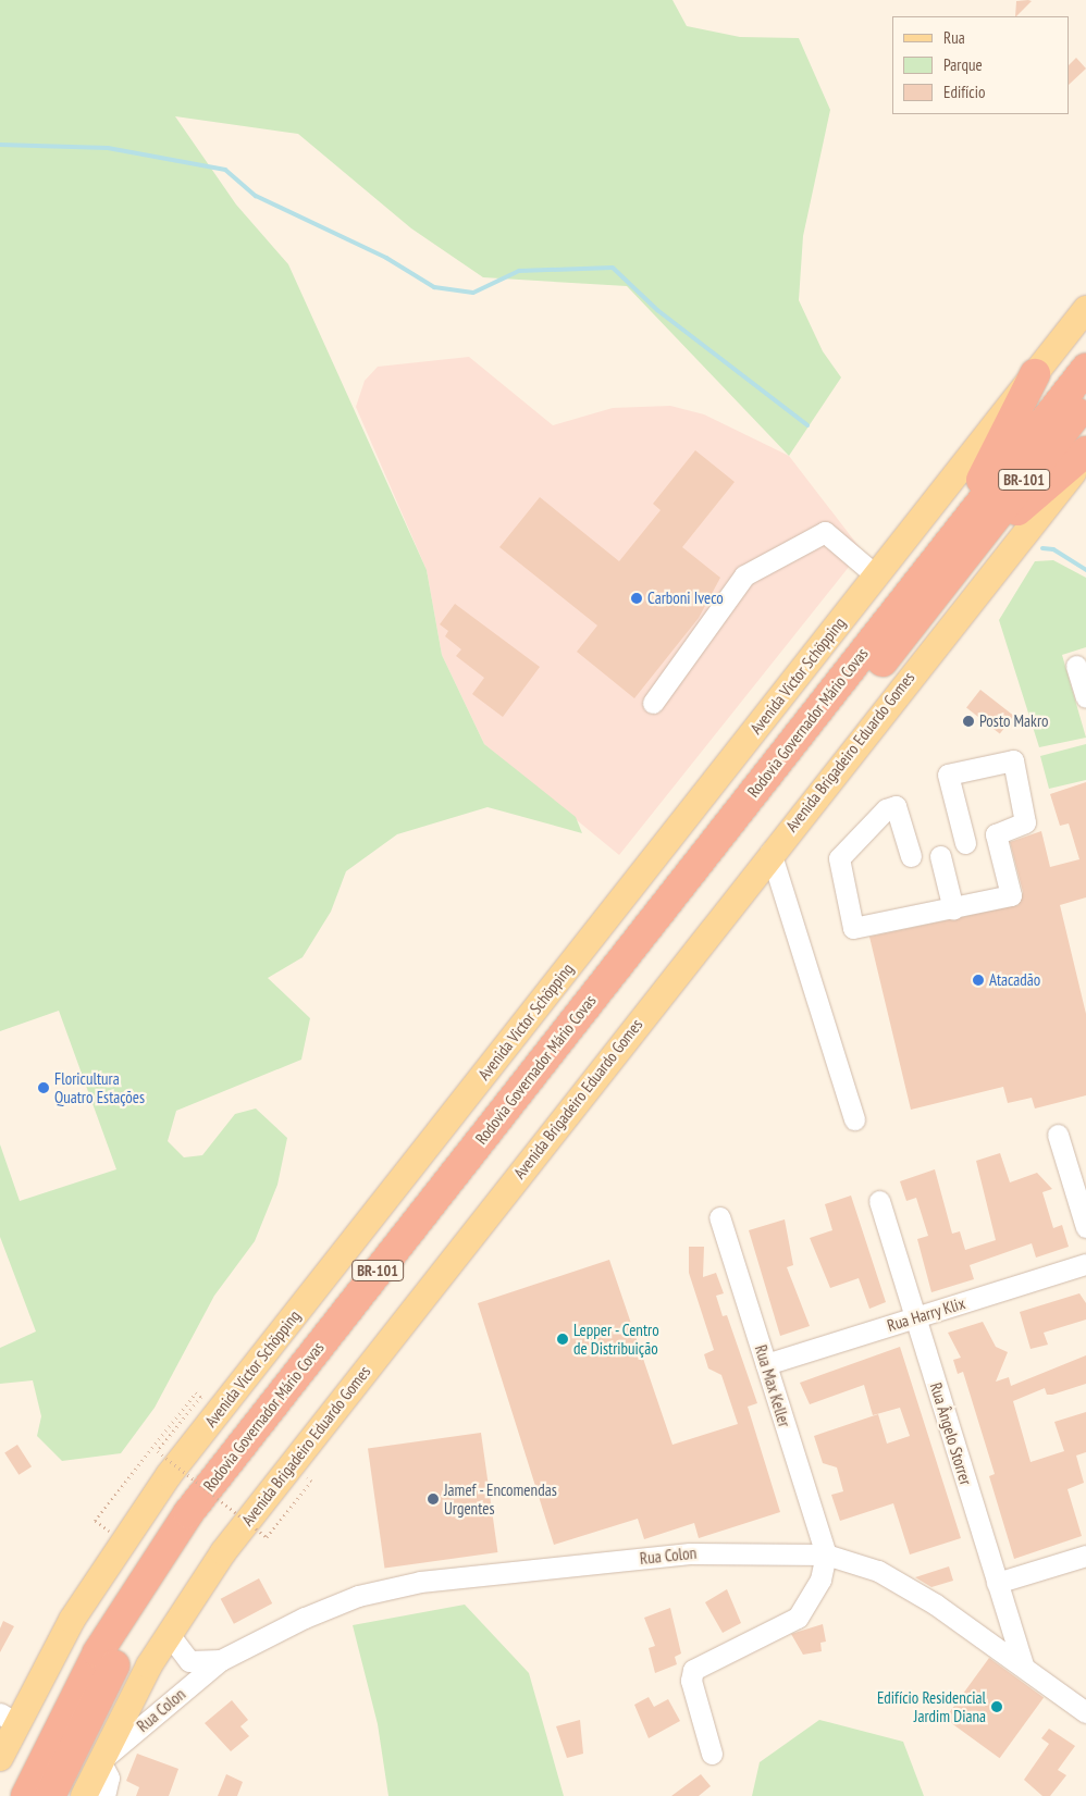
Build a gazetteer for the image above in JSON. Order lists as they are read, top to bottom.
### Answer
{
  "streets": {
    "highway": ["BR-101", "Rodovia Governador Mário Covas"],
    "main road": ["Avenida Victor Schöpping", "Avenida Brigadeiro Eduardo Gomes"],
    "street": [
      "Rua Harry Klix",
      "Rua Max Keller",
      "Rua Ângelo Storrer",
      "Rua Colon"
    ]
  },
  "crossings": [
    ["Avenida Brigadeiro Eduardo Gomes", "Rua Colon"],
    ["Rua Harry Klix", "Rua Max Keller"],
    ["Rua Harry Klix", "Rua Ângelo Storrer"],
    ["Rua Max Keller", "Rua Colon"],
    ["Rua Ângelo Storrer", "Rua Colon"]
  ],
  "places": [
    "Carboni Iveco",
    "Posto Makro",
    "Atacadão",
    "Floricultura Quatro Estações",
    "Lepper - Centro de Distribuição",
    "Jamef - Encomendas Urgentes",
    "Edifício Residencial Jardim Diana"
  ],
  "legend": ["Rua", "Parque", "Edifício"]
}
